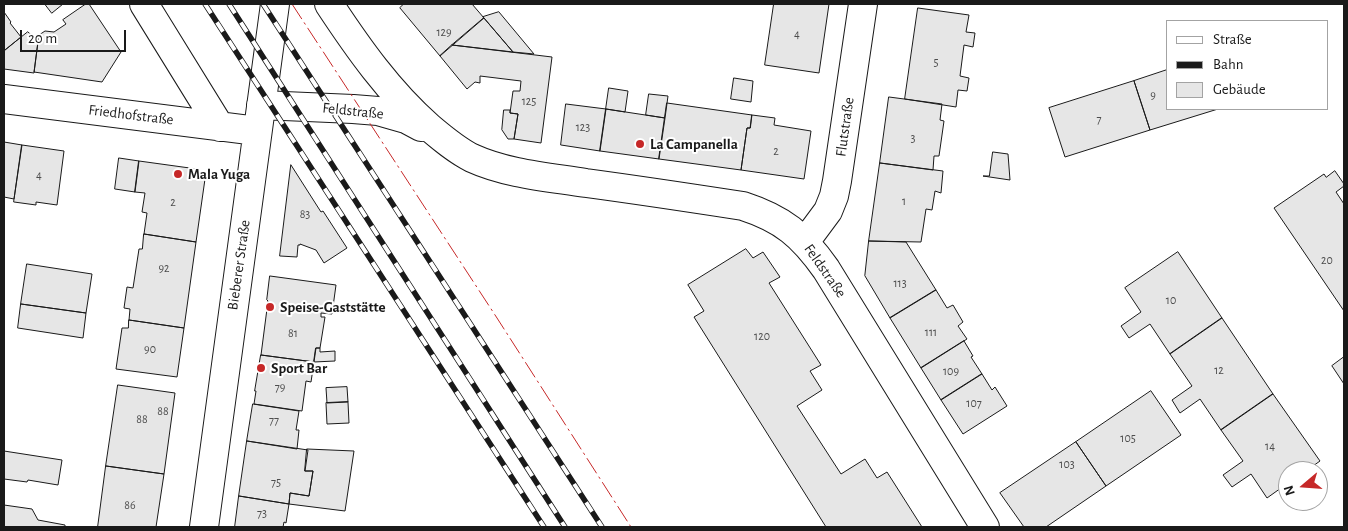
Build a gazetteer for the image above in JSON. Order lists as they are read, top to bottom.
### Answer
{
  "streets": {
    "street": [
      "Feldstraße",
      "Friedhofstraße",
      "Flutstraße",
      "Bieberer Straße"
    ]
  },
  "crossings": [
    ["Feldstraße", "Flutstraße"],
    ["Feldstraße", "Bieberer Straße"],
    ["Friedhofstraße", "Bieberer Straße"]
  ],
  "places": [
    "La Campanella",
    "Mala Yuga",
    "Speise-Gaststätte",
    "Sport Bar"
  ],
  "house_numbers": [
    "129",
    "4",
    "5",
    "9",
    "125",
    "7",
    "123",
    "3",
    "2",
    "4",
    "1",
    "2",
    "83",
    "20",
    "92",
    "113",
    "10",
    "111",
    "81",
    "120",
    "90",
    "12",
    "109",
    "79",
    "107",
    "88",
    "88",
    "77",
    "105",
    "14",
    "103",
    "75",
    "86",
    "73"
  ],
  "legend": ["Straße", "Bahn", "Gebäude"],
  "scale_bar": "20 m",
  "north": "left"
}
